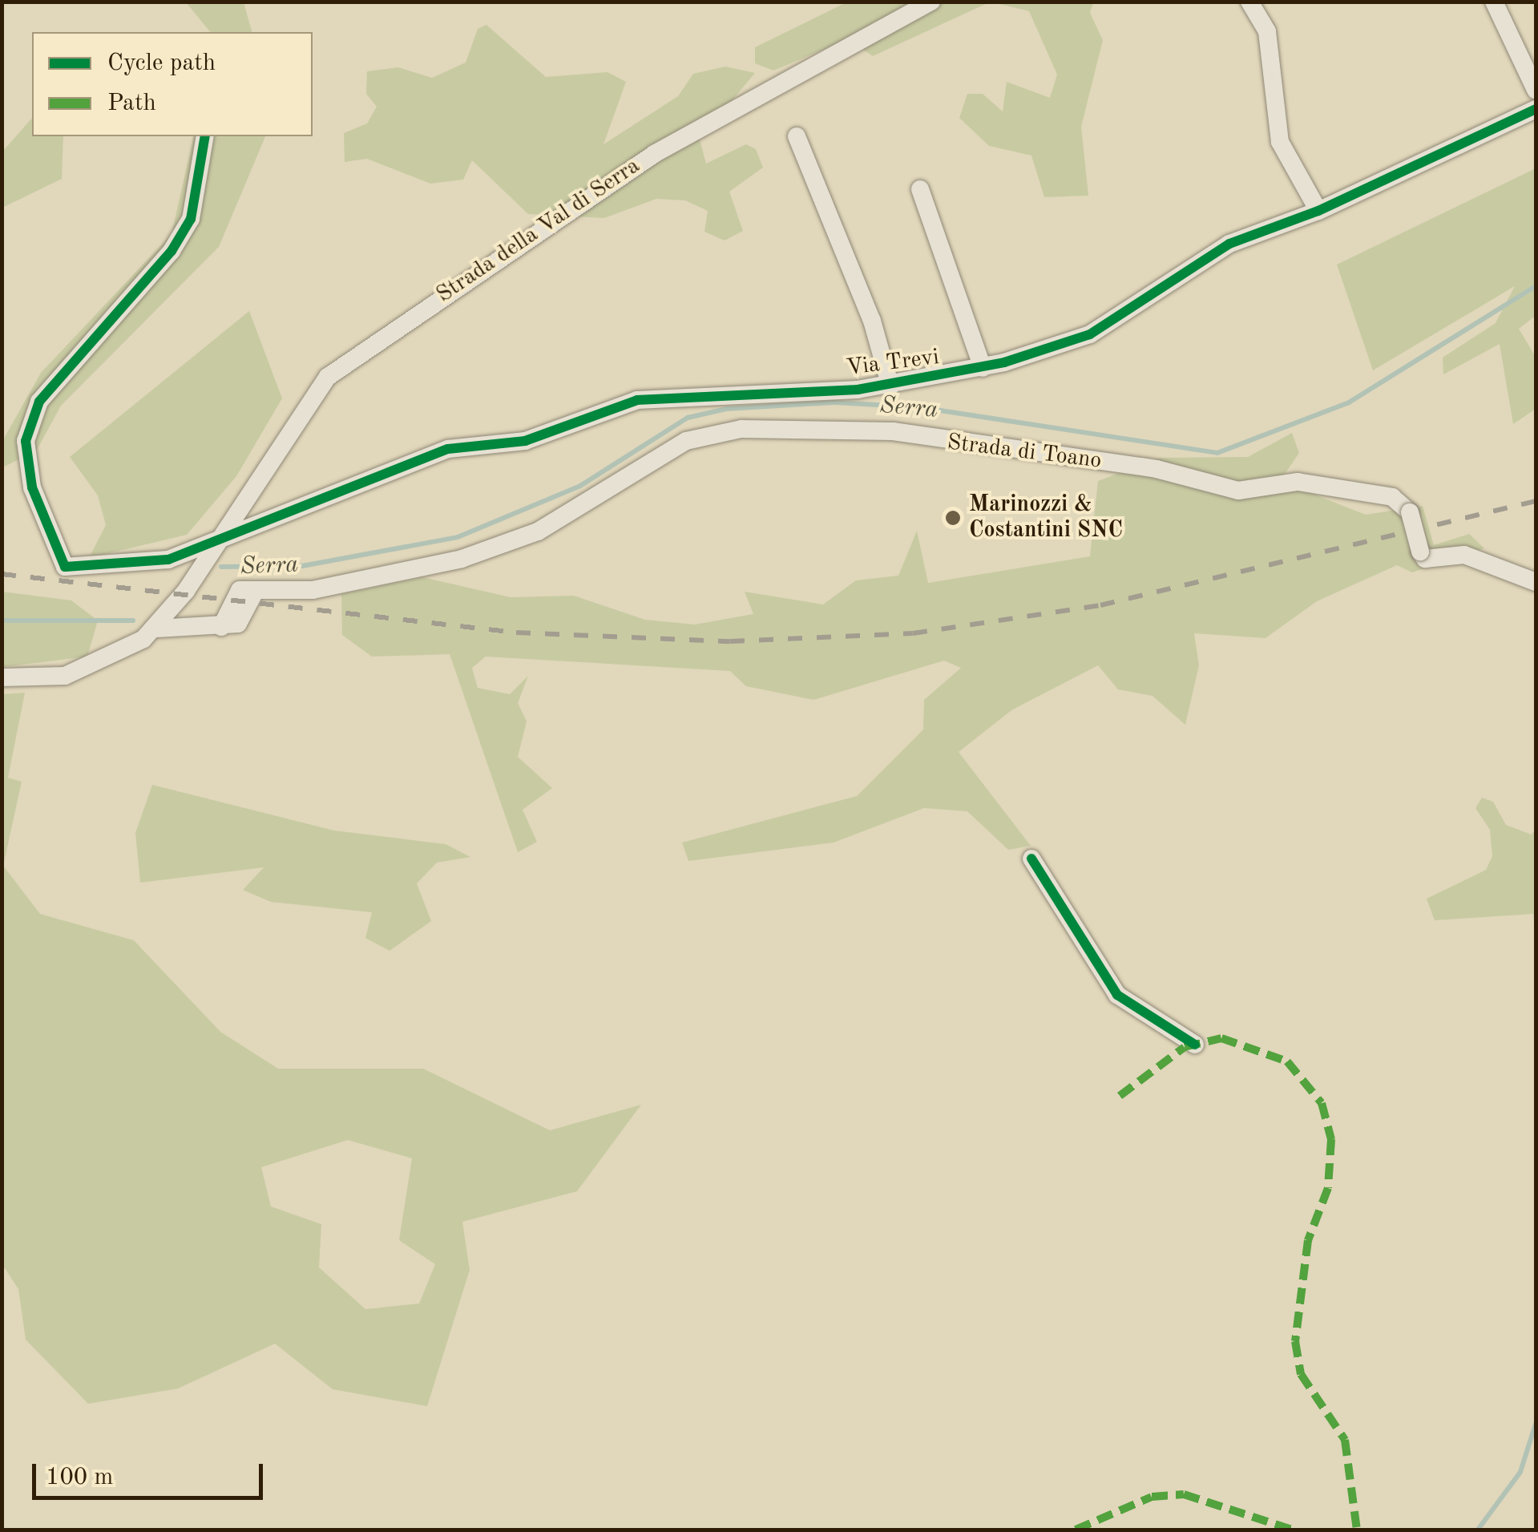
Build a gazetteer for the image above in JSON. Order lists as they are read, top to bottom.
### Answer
{
  "streets": {
    "street": ["Strada della Val di Serra", "Via Trevi", "Strada di Toano"]
  },
  "crossings": [
    ["Strada della Val di Serra", "Via Trevi"],
    ["Strada della Val di Serra", "Strada di Toano"]
  ],
  "water": ["Serra"],
  "places": ["Marinozzi & Costantini SNC"],
  "legend": ["Cycle path", "Path"],
  "scale_bar": "100 m"
}
